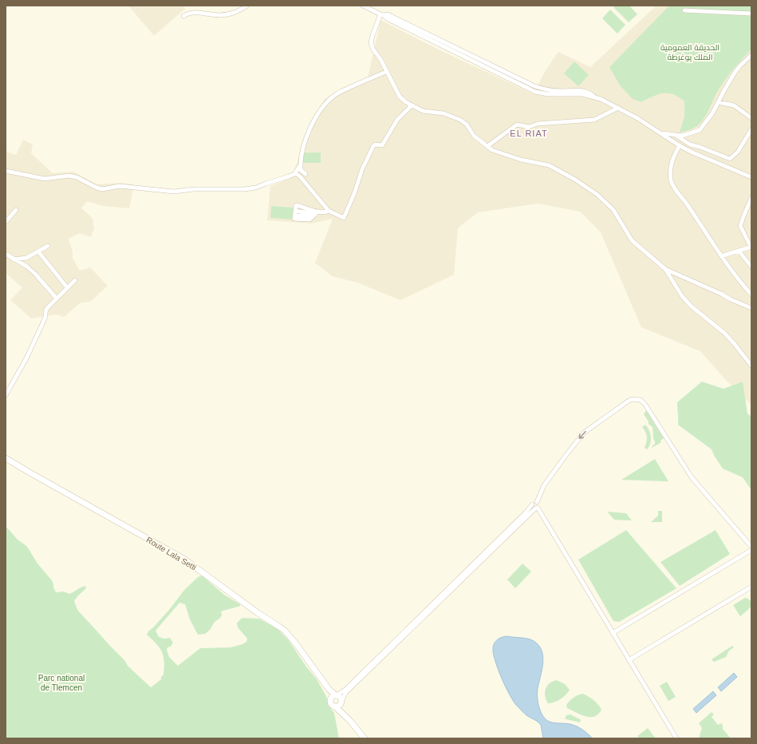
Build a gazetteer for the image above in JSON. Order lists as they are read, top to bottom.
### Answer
{
  "streets": {
    "main road": ["Route Lala Setti"]
  },
  "districts": ["EL RIAT"],
  "parks": ["الحديقة العمومية الملك يوغرطة", "Parc national de Tlemcen"]
}
